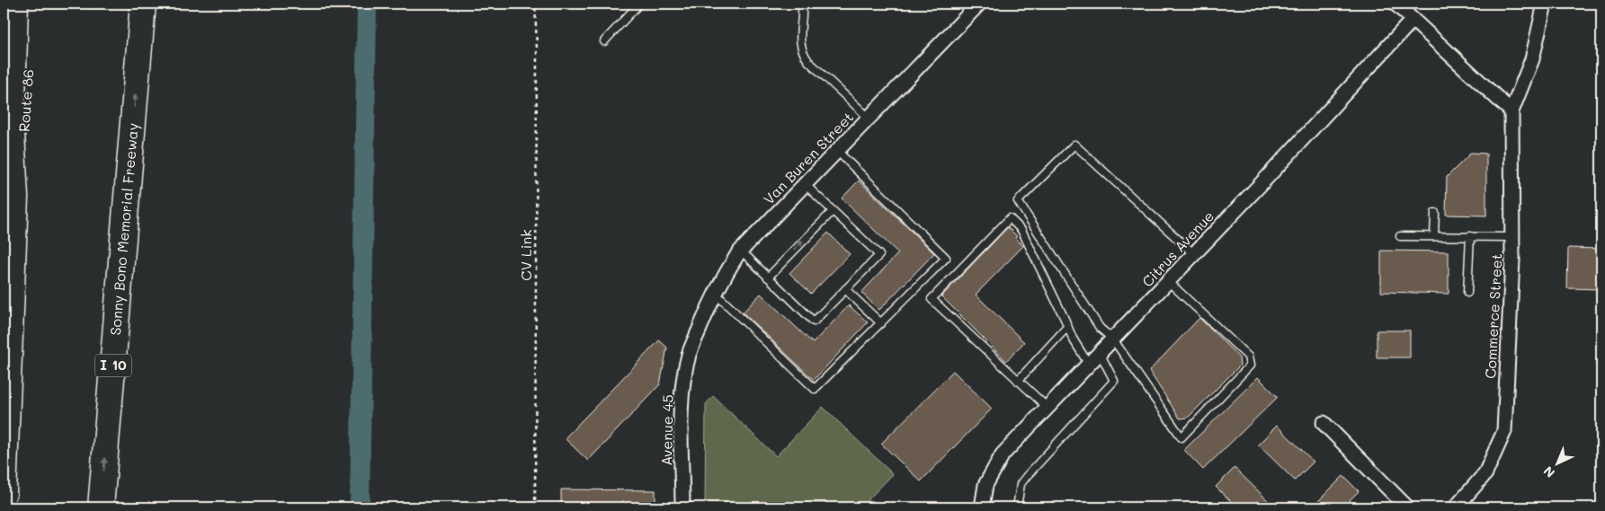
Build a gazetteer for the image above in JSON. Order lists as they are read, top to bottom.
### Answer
{
  "streets": {
    "highway": ["Route 86", "Sonny Bono Memorial Freeway", "I 10"],
    "street": [
      "Van Buren Street",
      "Citrus Avenue",
      "Commerce Street",
      "Avenue 45"
    ],
    "path": ["CV Link"]
  },
  "crossings": [
    ["Van Buren Street", "Avenue 45"]
  ],
  "north": "bottom left"
}
